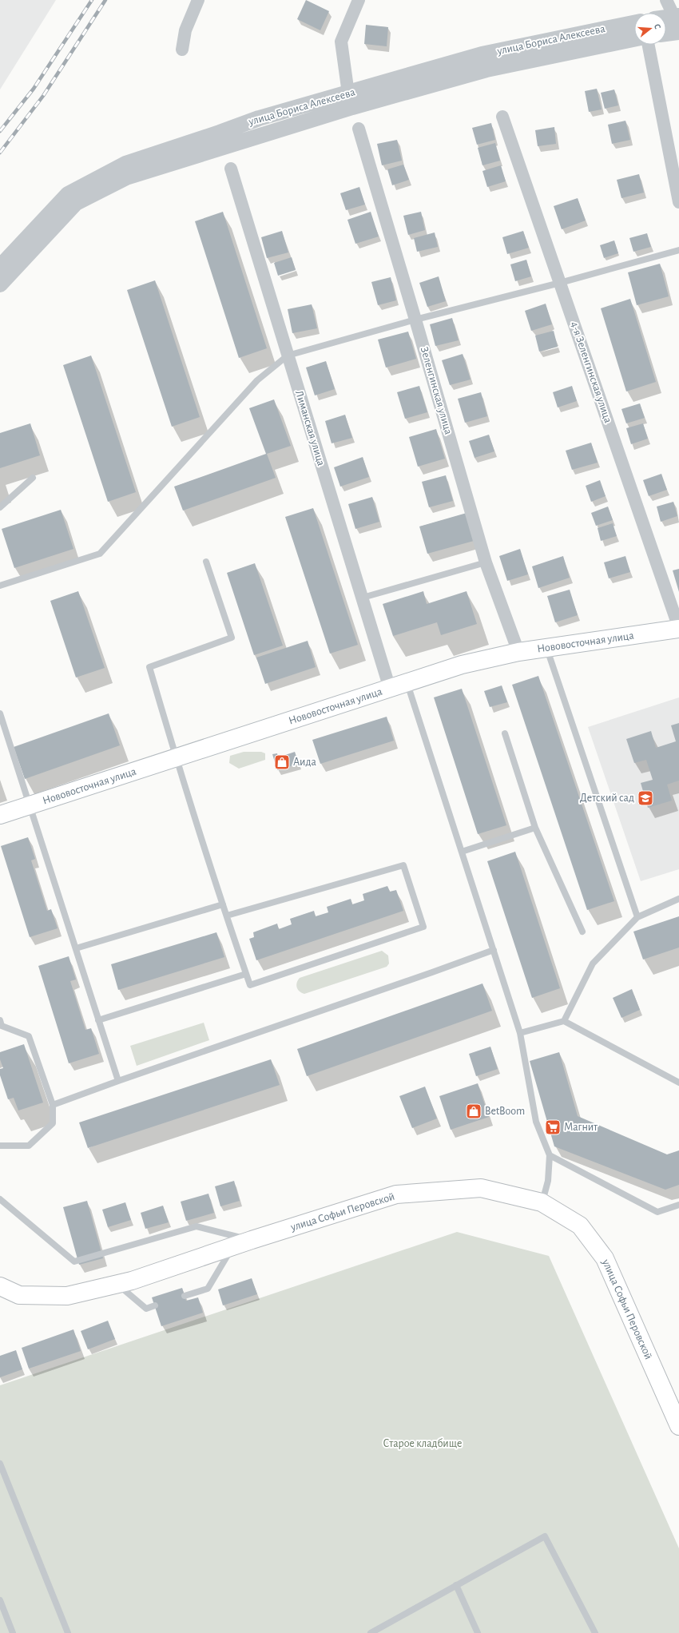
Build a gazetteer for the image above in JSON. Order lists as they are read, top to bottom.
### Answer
{
  "streets": {
    "main road": ["Нововосточная улица", "улица Софьи Перовской"],
    "street": [
      "улица Бориса Алексеева",
      "4-я Зеленгинская улица",
      "Зеленгинская улица",
      "Лиманская улица"
    ]
  },
  "crossings": [
    ["4-я Зеленгинская улица", "Нововосточная улица"],
    ["Зеленгинская улица", "Нововосточная улица"],
    ["Лиманская улица", "Нововосточная улица"]
  ],
  "parks": ["Старое кладбище"],
  "places": {
    "shop": ["Аида", "BetBoom"],
    "school or university": ["Детский сад"],
    "supermarket": ["Магнит"]
  },
  "north": "right"
}
